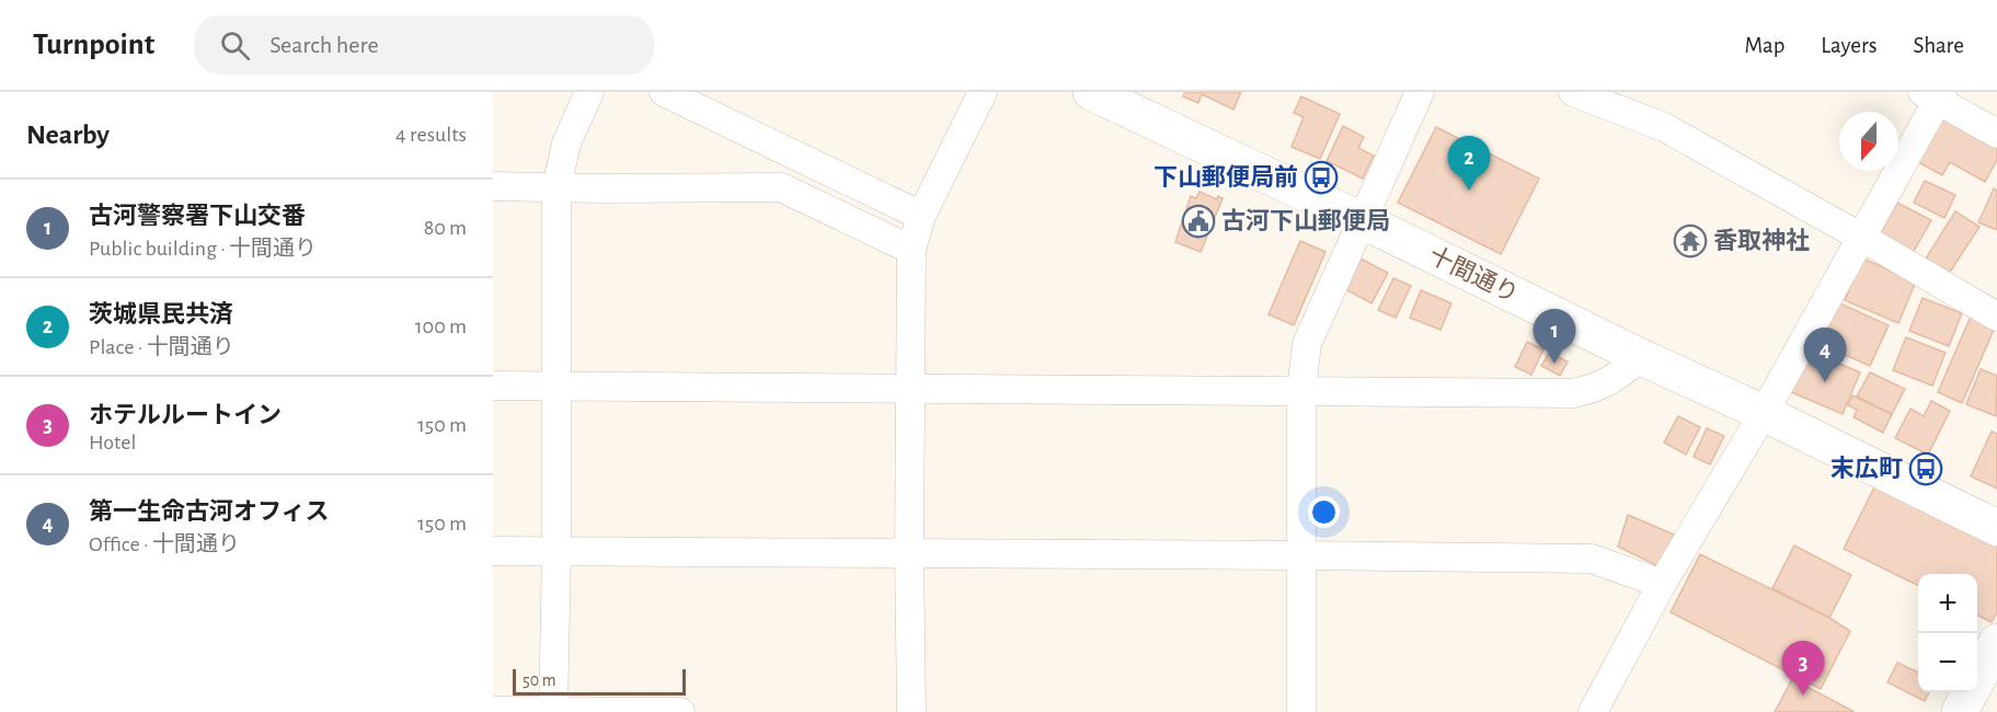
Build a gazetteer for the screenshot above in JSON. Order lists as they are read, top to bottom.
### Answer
{
  "streets": {
    "street": ["十間通り"]
  },
  "places": {
    "bus stop": ["下山郵便局前", "末広町"],
    "public building": ["古河下山郵便局"],
    "temple": ["香取神社"]
  },
  "scale_bar": "50 m",
  "north": "bottom",
  "page": {
    "header": "Turnpoint",
    "search": "Search here",
    "nav": ["Map", "Layers", "Share"],
    "heading": ["Nearby", "4 results"],
    "pins": [
      "2",
      "1",
      "4",
      "3"
    ],
    "list": [
      {
        "mark": "1",
        "name": "古河警察署下山交番",
        "note": "Public building · 十間通り",
        "value": "80 m"
      },
      {
        "mark": "2",
        "name": "茨城県民共済",
        "note": "Place · 十間通り",
        "value": "100 m"
      },
      {
        "mark": "3",
        "name": "ホテルルートイン",
        "note": "Hotel",
        "value": "150 m"
      },
      {
        "mark": "4",
        "name": "第一生命古河オフィス",
        "note": "Office · 十間通り",
        "value": "150 m"
      }
    ],
    "map_buttons": ["+", "−"],
    "scale": "50 m"
  }
}
